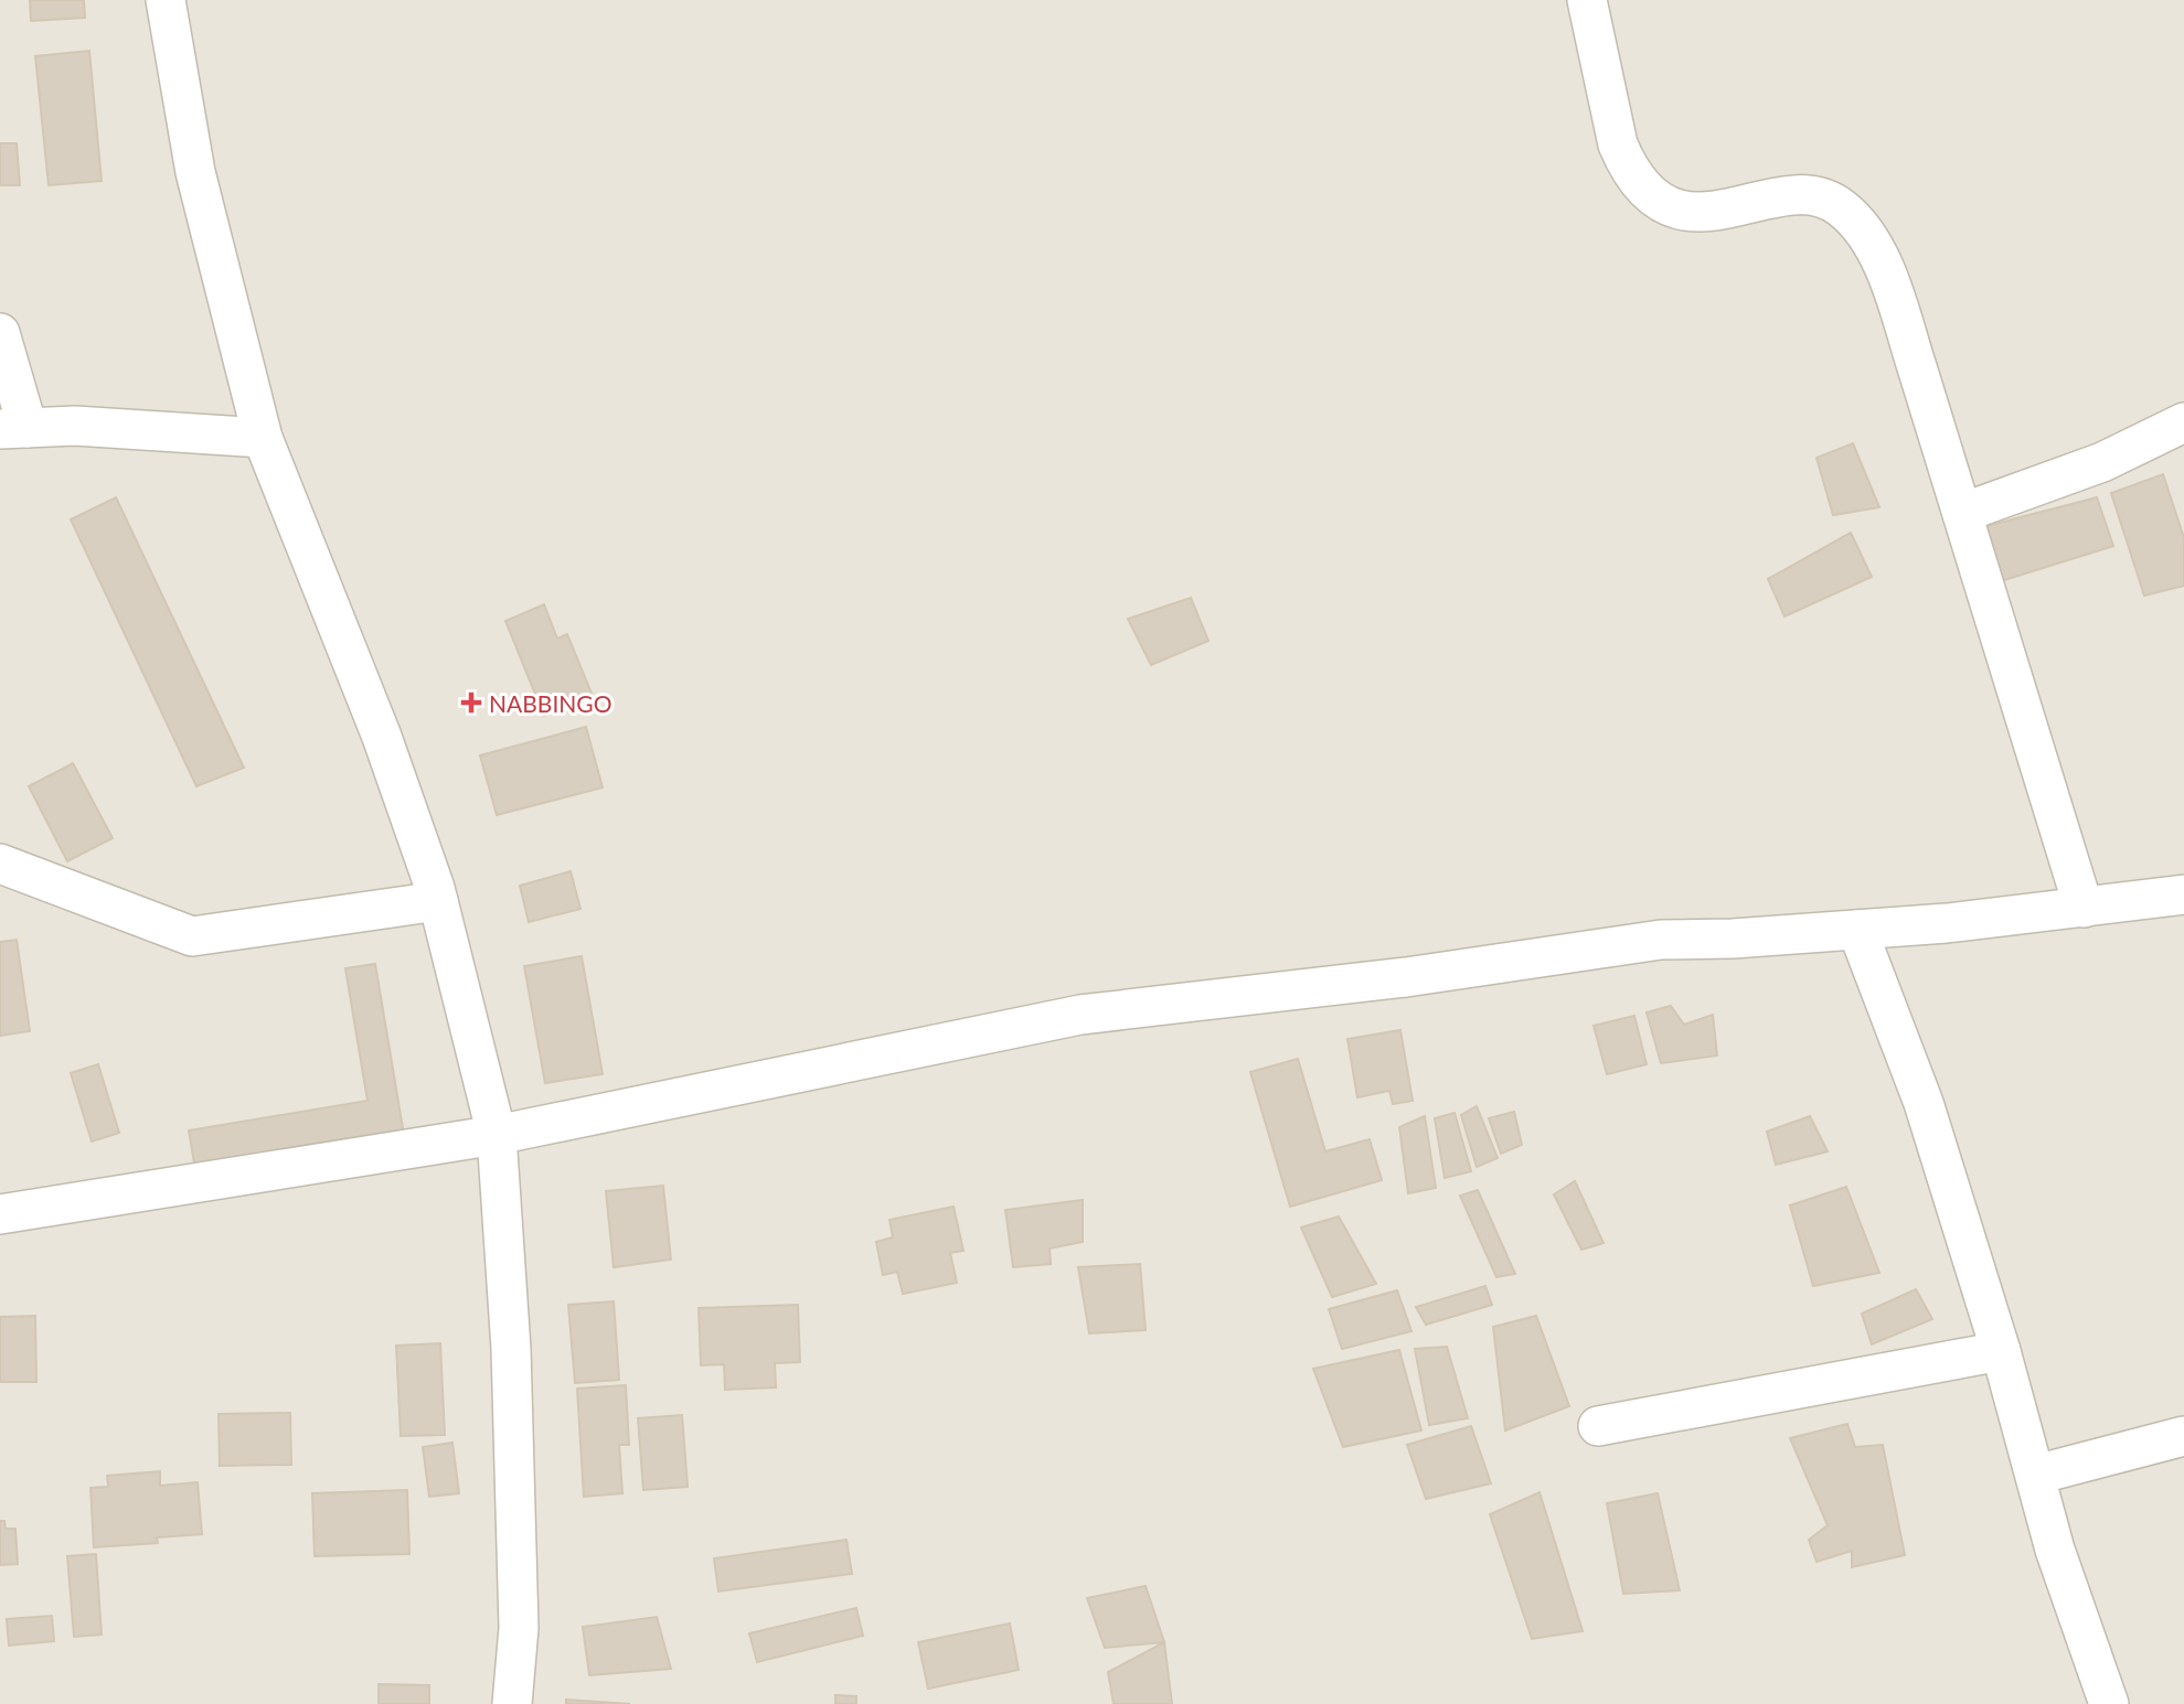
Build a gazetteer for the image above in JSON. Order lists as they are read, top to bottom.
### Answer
{
  "places": {
    "health": ["NABBINGO"]
  }
}
